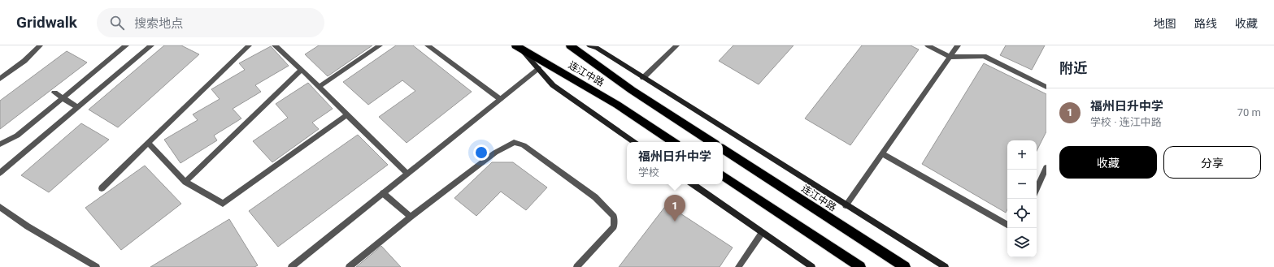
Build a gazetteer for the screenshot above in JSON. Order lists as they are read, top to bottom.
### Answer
{
  "streets": {
    "highway": ["连江中路"]
  },
  "page": {
    "header": "Gridwalk",
    "search": "搜索地点",
    "nav": ["地图", "路线", "收藏"],
    "heading": "附近",
    "list": [
      {
        "mark": "1",
        "name": "福州日升中学",
        "note": "学校 · 连江中路",
        "value": "70 m"
      }
    ],
    "buttons": ["收藏", "分享"],
    "map_buttons": ["+", "−"],
    "popup": ["福州日升中学", "学校"],
    "pins": "1"
  }
}
